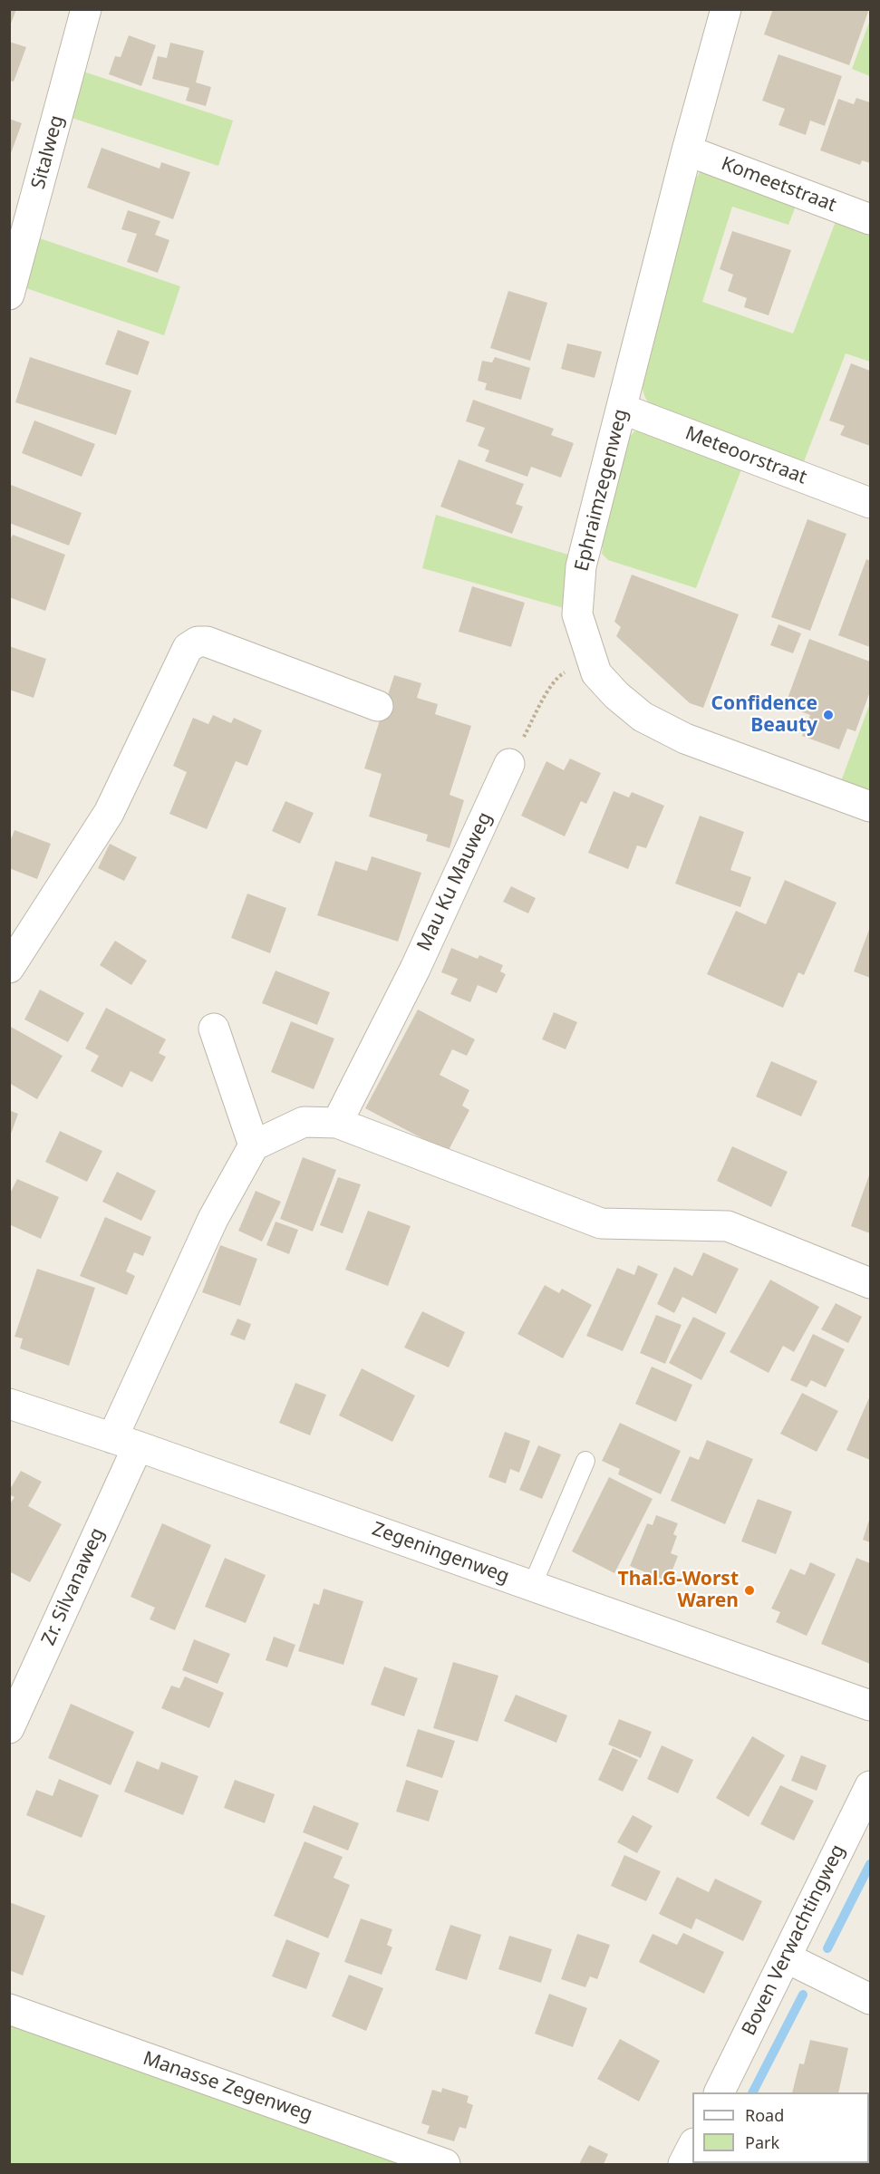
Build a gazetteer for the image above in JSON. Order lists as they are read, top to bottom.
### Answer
{
  "streets": {
    "street": [
      "Sitalweg",
      "Komeetstraat",
      "Meteoorstraat",
      "Ephraimzegenweg",
      "Mau Ku Mauweg",
      "Zegeningenweg",
      "Zr. Silvanaweg",
      "Boven Verwachtingweg",
      "Manasse Zegenweg"
    ]
  },
  "crossings": [
    ["Komeetstraat", "Ephraimzegenweg"],
    ["Meteoorstraat", "Ephraimzegenweg"],
    ["Zegeningenweg", "Zr. Silvanaweg"]
  ],
  "places": ["Confidence Beauty", "Thal.G-Worst Waren"],
  "legend": ["Road", "Park"]
}
